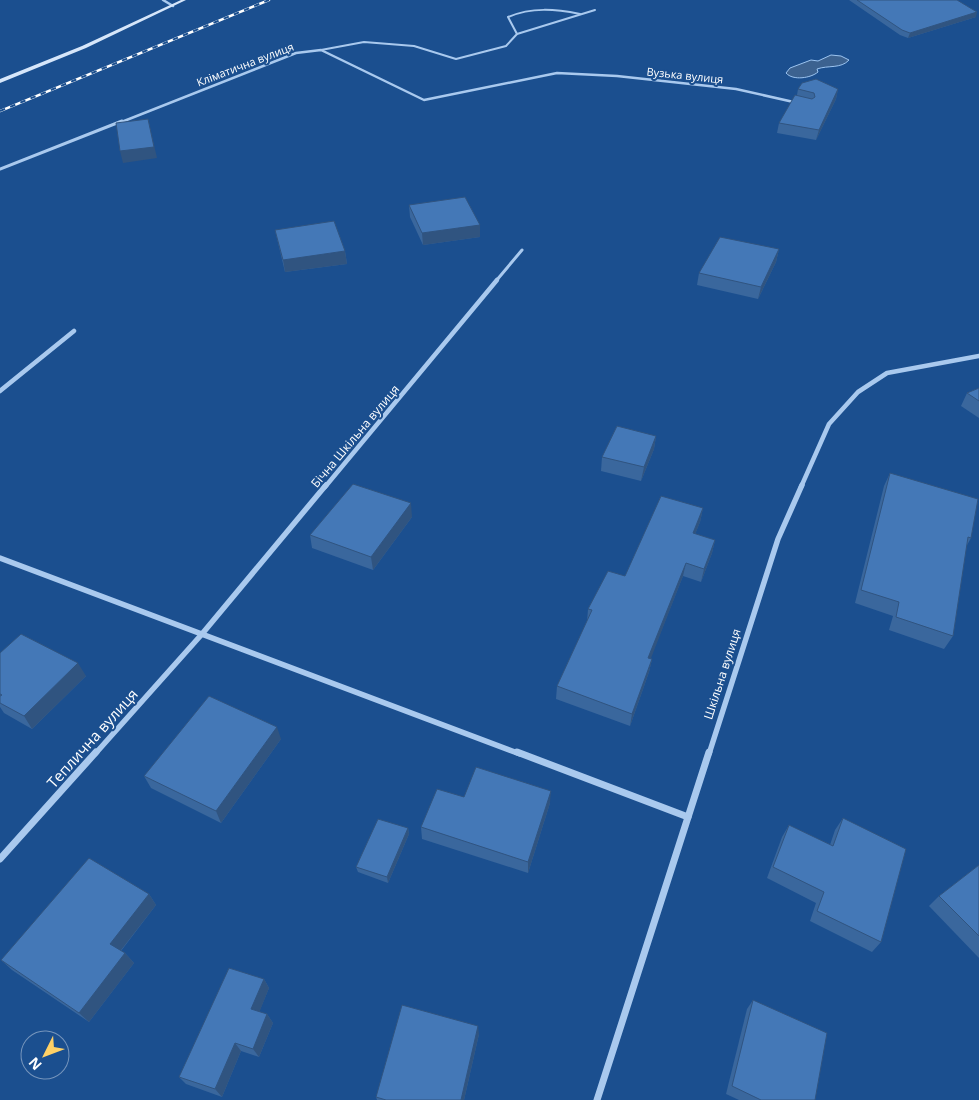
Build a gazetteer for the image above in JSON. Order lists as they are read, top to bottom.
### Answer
{
  "streets": {
    "street": [
      "Кліматична вулиця",
      "Вузька вулиця",
      "Бічна Шкільна вулиця",
      "Шкільна вулиця",
      "Теплична вулиця"
    ]
  },
  "crossings": [
    ["Кліматична вулиця", "Вузька вулиця"],
    ["Бічна Шкільна вулиця", "Теплична вулиця"]
  ],
  "north": "bottom left"
}
